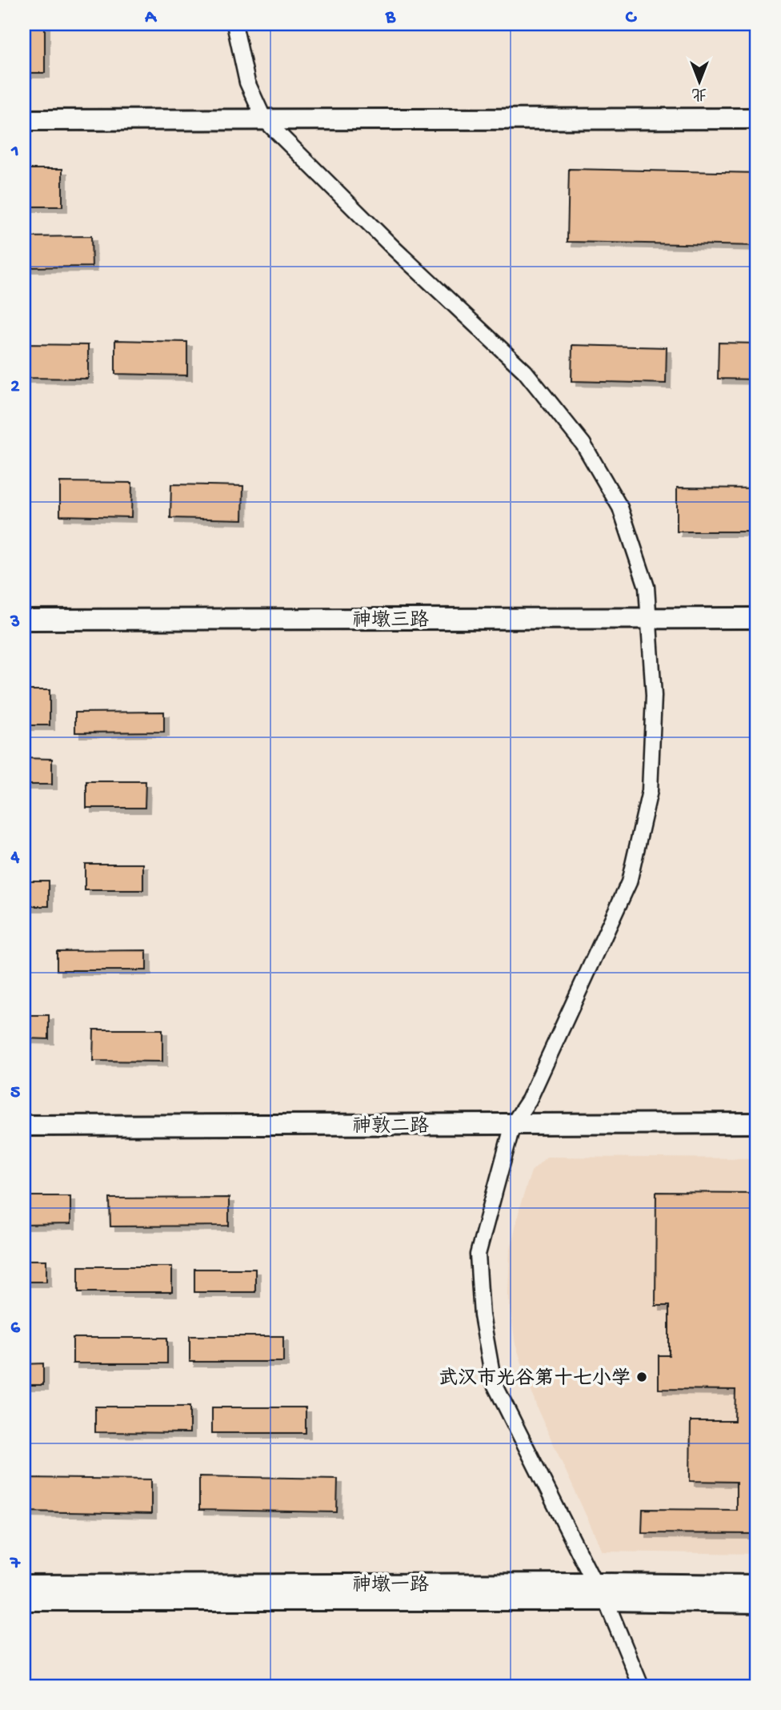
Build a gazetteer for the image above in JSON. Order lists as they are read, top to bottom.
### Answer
{
  "streets": {
    "street": ["神墩三路", "神敦二路", "神墩一路"]
  },
  "places": ["武汉市光谷第十七小学"],
  "north": "bottom",
  "grid": {
    "columns": ["A", "B", "C"],
    "rows": [
      "1",
      "2",
      "3",
      "4",
      "5",
      "6",
      "7"
    ]
  }
}
